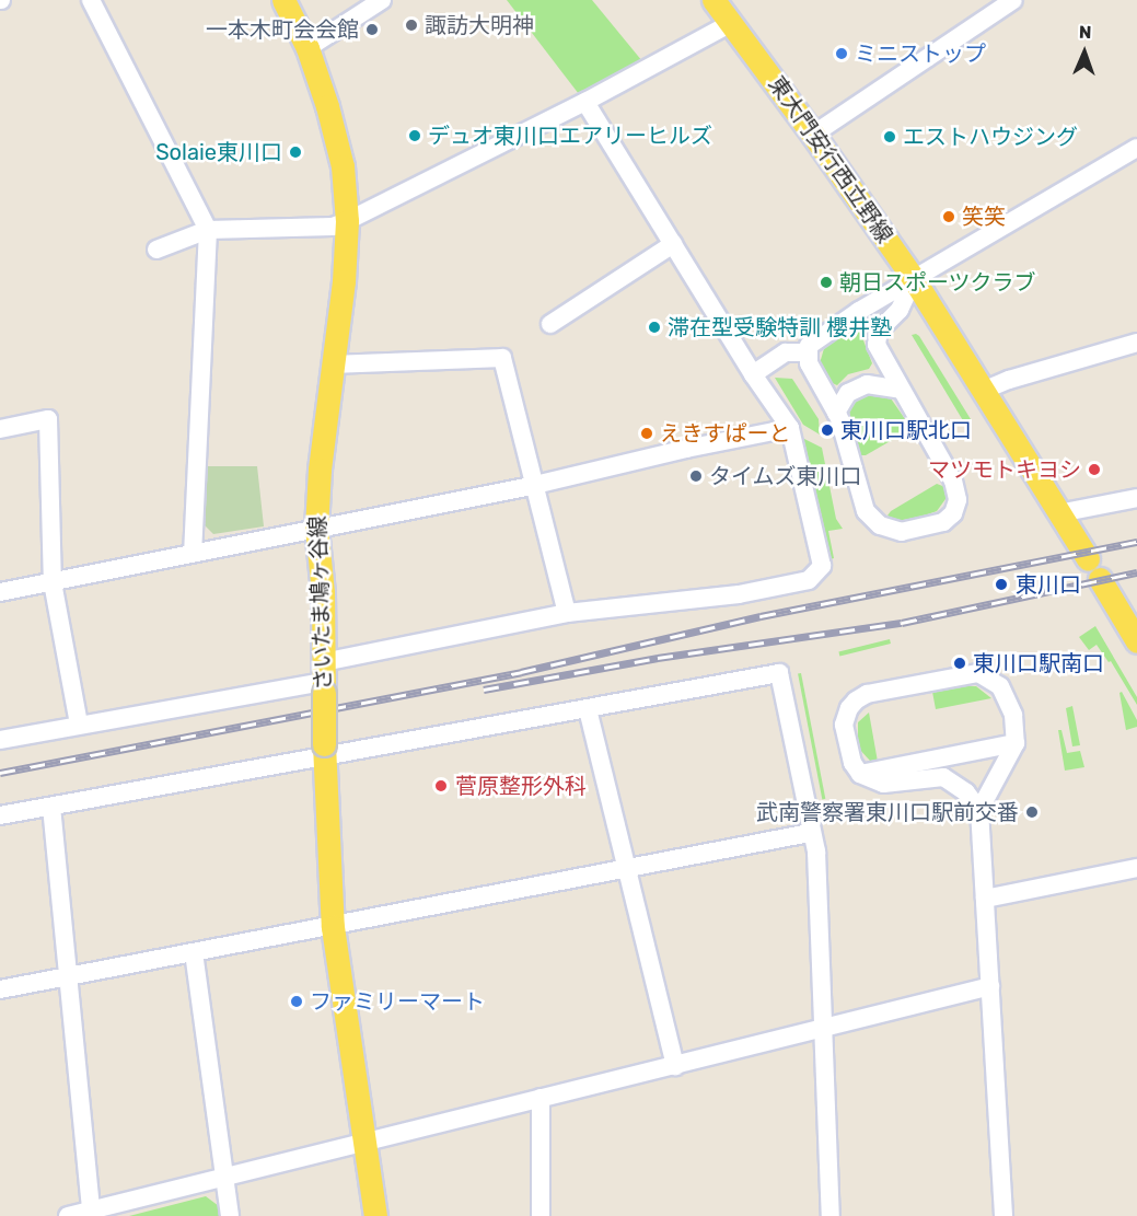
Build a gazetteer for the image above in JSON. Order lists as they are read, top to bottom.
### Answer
{
  "streets": {
    "main road": ["東大門安行西立野線", "さいたま鳩ヶ谷線"]
  },
  "places": [
    "諏訪大明神",
    "一本木町会会館",
    "ミニストップ",
    "デュオ東川口エアリーヒルズ",
    "エストハウジング",
    "Solaie東川口",
    "笑笑",
    "朝日スポーツクラブ",
    "滞在型受験特訓 櫻井塾",
    "東川口駅北口",
    "えきすぱーと",
    "マツモトキヨシ",
    "タイムズ東川口",
    "東川口",
    "東川口駅南口",
    "菅原整形外科",
    "武南警察署東川口駅前交番",
    "ファミリーマート"
  ],
  "north": "top"
}
